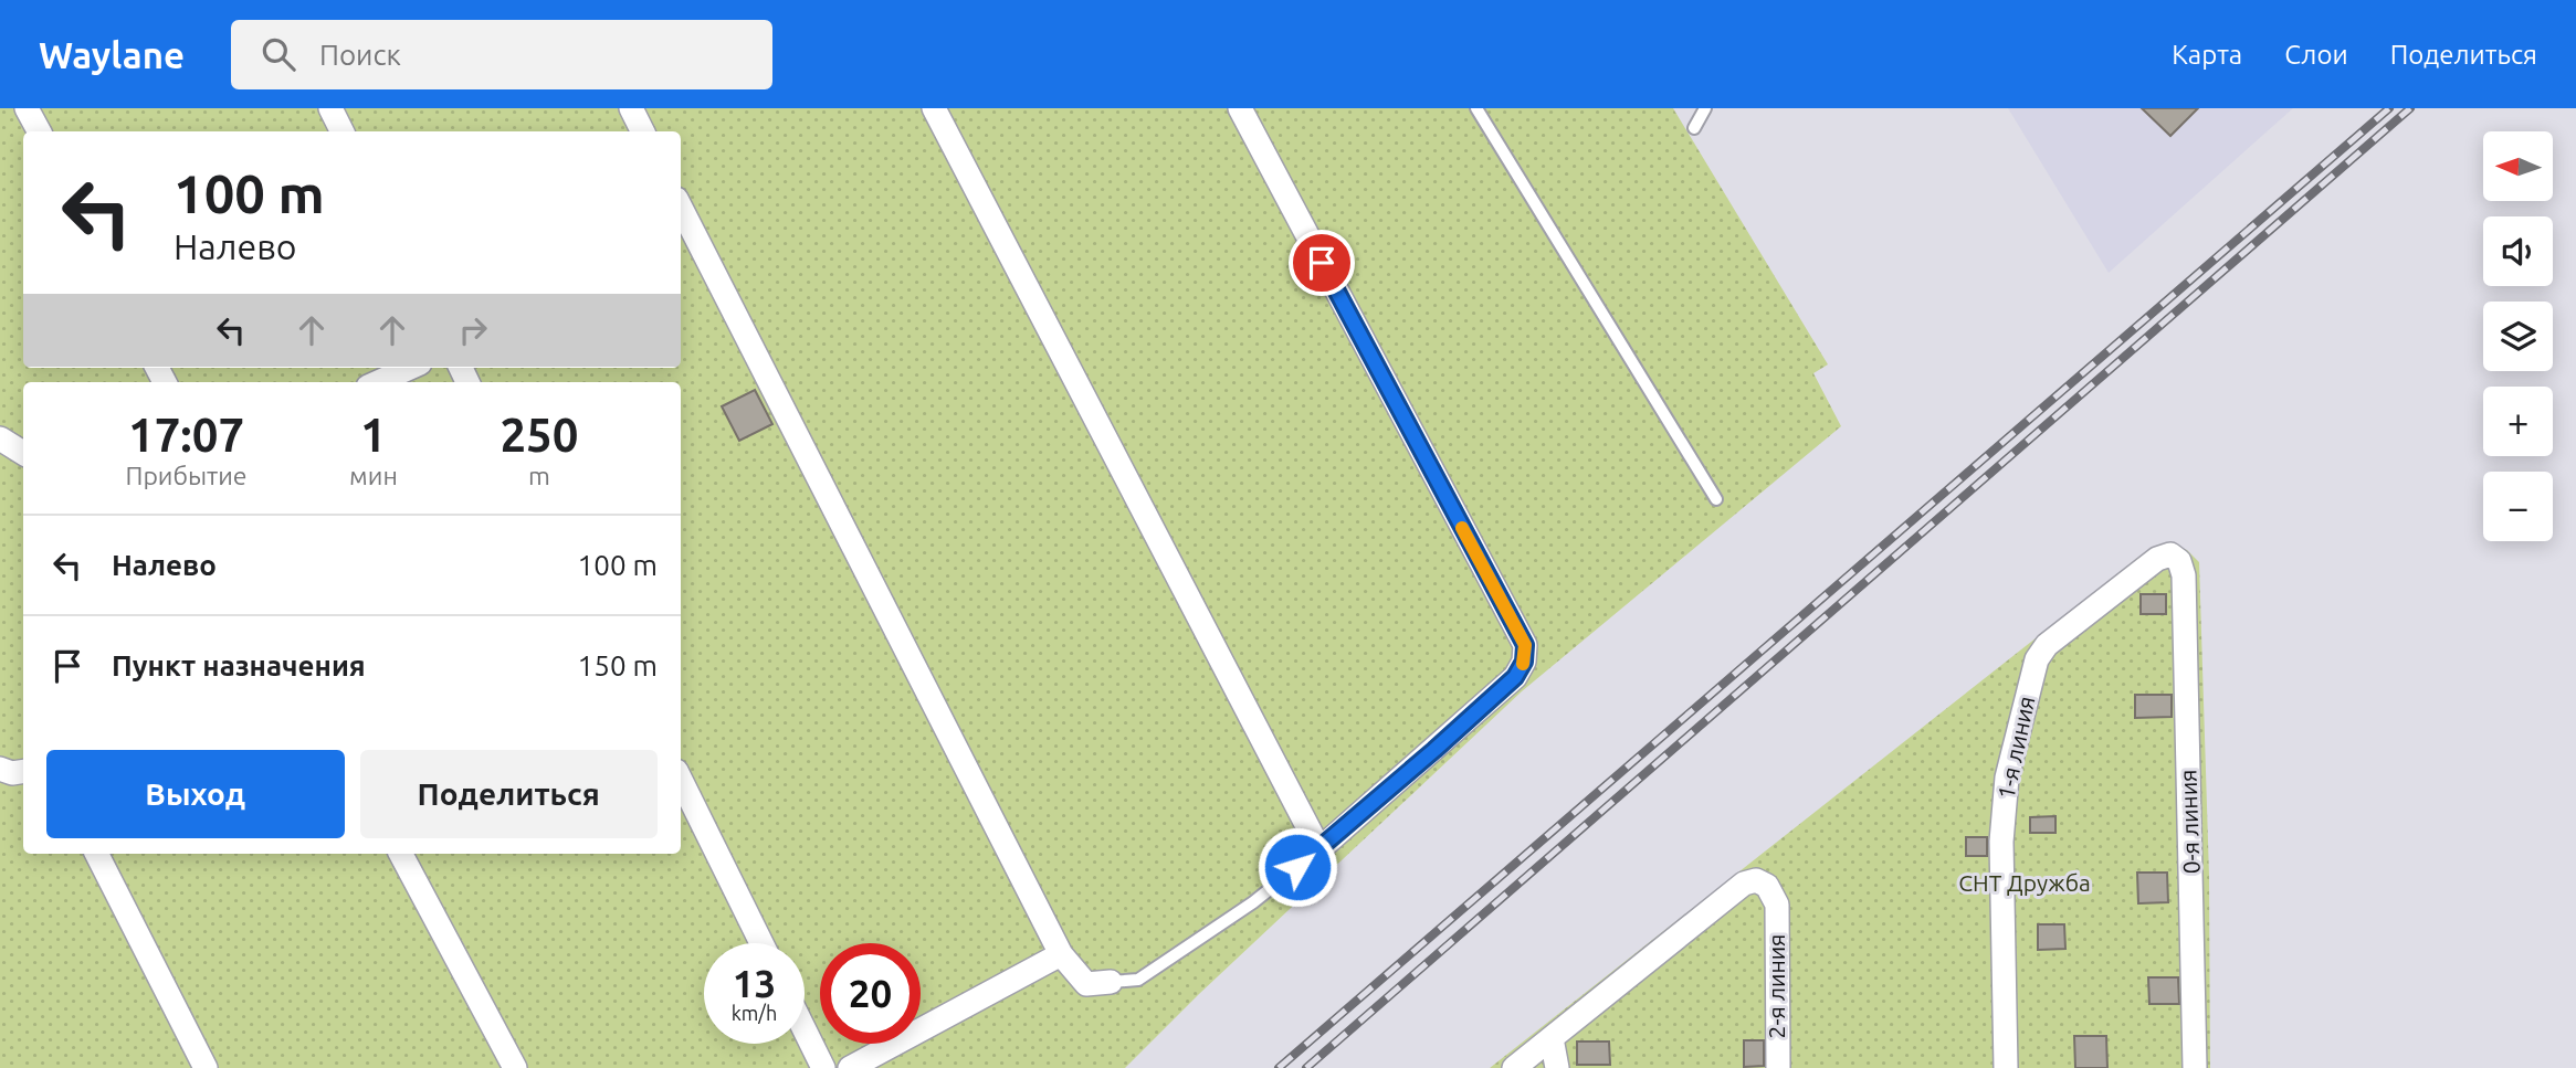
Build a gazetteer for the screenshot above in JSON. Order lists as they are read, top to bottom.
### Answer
{
  "streets": {
    "street": ["1-я линия", "0-я линия", "2-я линия"]
  },
  "crossings": [
    ["1-я линия", "0-я линия"]
  ],
  "parks": ["СНТ Дружба"],
  "north": "left",
  "page": {
    "header": "Waylane",
    "search": "Поиск",
    "nav": ["Карта", "Слои", "Поделиться"],
    "map_buttons": ["+", "−"],
    "turn": ["100 m", "Налево"],
    "eta": [
      "17:07",
      "Прибытие",
      "1",
      "мин",
      "250",
      "m"
    ],
    "list": [
      {
        "name": "Налево",
        "value": "100 m"
      },
      {
        "name": "Пункт назначения",
        "value": "150 m"
      }
    ],
    "buttons": ["Выход", "Поделиться"],
    "speed": "13 km/h",
    "limit": "20"
  }
}
